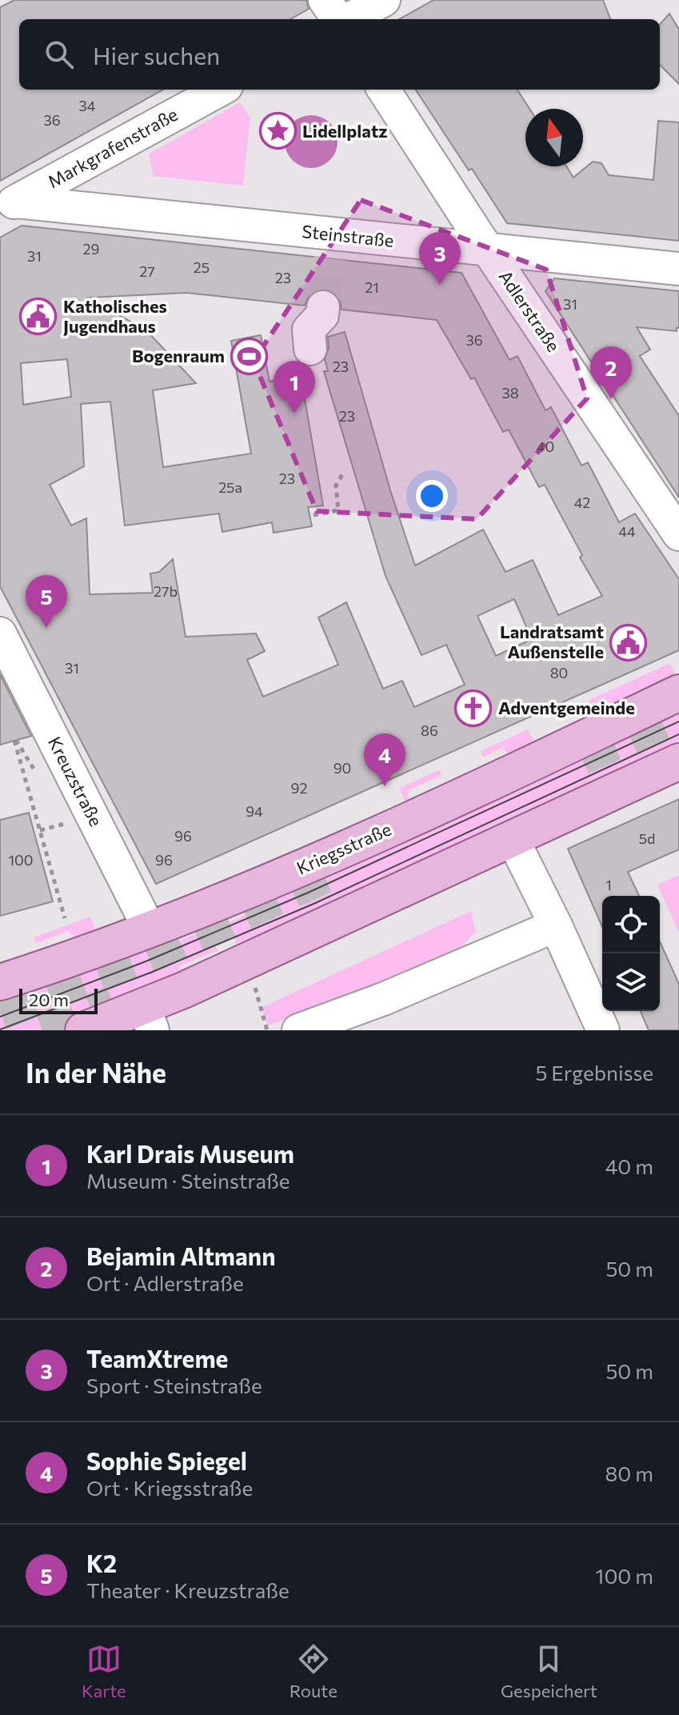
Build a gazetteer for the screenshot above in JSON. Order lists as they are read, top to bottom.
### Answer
{
  "streets": {
    "main road": ["Kriegsstraße"],
    "street": [
      "Markgrafenstraße",
      "Steinstraße",
      "Adlerstraße",
      "Kreuzstraße"
    ]
  },
  "crossings": [
    ["Markgrafenstraße", "Steinstraße"],
    ["Steinstraße", "Adlerstraße"],
    ["Kreuzstraße", "Kriegsstraße"]
  ],
  "places": {
    "place": ["Lidellplatz"],
    "public building": ["Katholisches Jugendhaus", "Landratsamt Außenstelle"],
    "sports": ["Bogenraum"],
    "church": ["Adventgemeinde"]
  },
  "house_numbers": [
    "34",
    "36",
    "29",
    "31",
    "25",
    "27",
    "23",
    "21",
    "31",
    "36",
    "23",
    "38",
    "23",
    "40",
    "23",
    "25a",
    "42",
    "44",
    "27b",
    "31",
    "80",
    "86",
    "90",
    "92",
    "94",
    "96",
    "5d",
    "100",
    "96",
    "1"
  ],
  "scale_bar": "20 m",
  "north": "top",
  "page": {
    "search": "Hier suchen",
    "pins": [
      "3",
      "2",
      "1",
      "5",
      "4"
    ],
    "scale": "20 m",
    "heading": ["In der Nähe", "5 Ergebnisse"],
    "list": [
      {
        "mark": "1",
        "name": "Karl Drais Museum",
        "note": "Museum · Steinstraße",
        "value": "40 m"
      },
      {
        "mark": "2",
        "name": "Bejamin Altmann",
        "note": "Ort · Adlerstraße",
        "value": "50 m"
      },
      {
        "mark": "3",
        "name": "TeamXtreme",
        "note": "Sport · Steinstraße",
        "value": "50 m"
      },
      {
        "mark": "4",
        "name": "Sophie Spiegel",
        "note": "Ort · Kriegsstraße",
        "value": "80 m"
      },
      {
        "mark": "5",
        "name": "K2",
        "note": "Theater · Kreuzstraße",
        "value": "100 m"
      }
    ],
    "nav": ["Karte", "Route", "Gespeichert"]
  }
}
